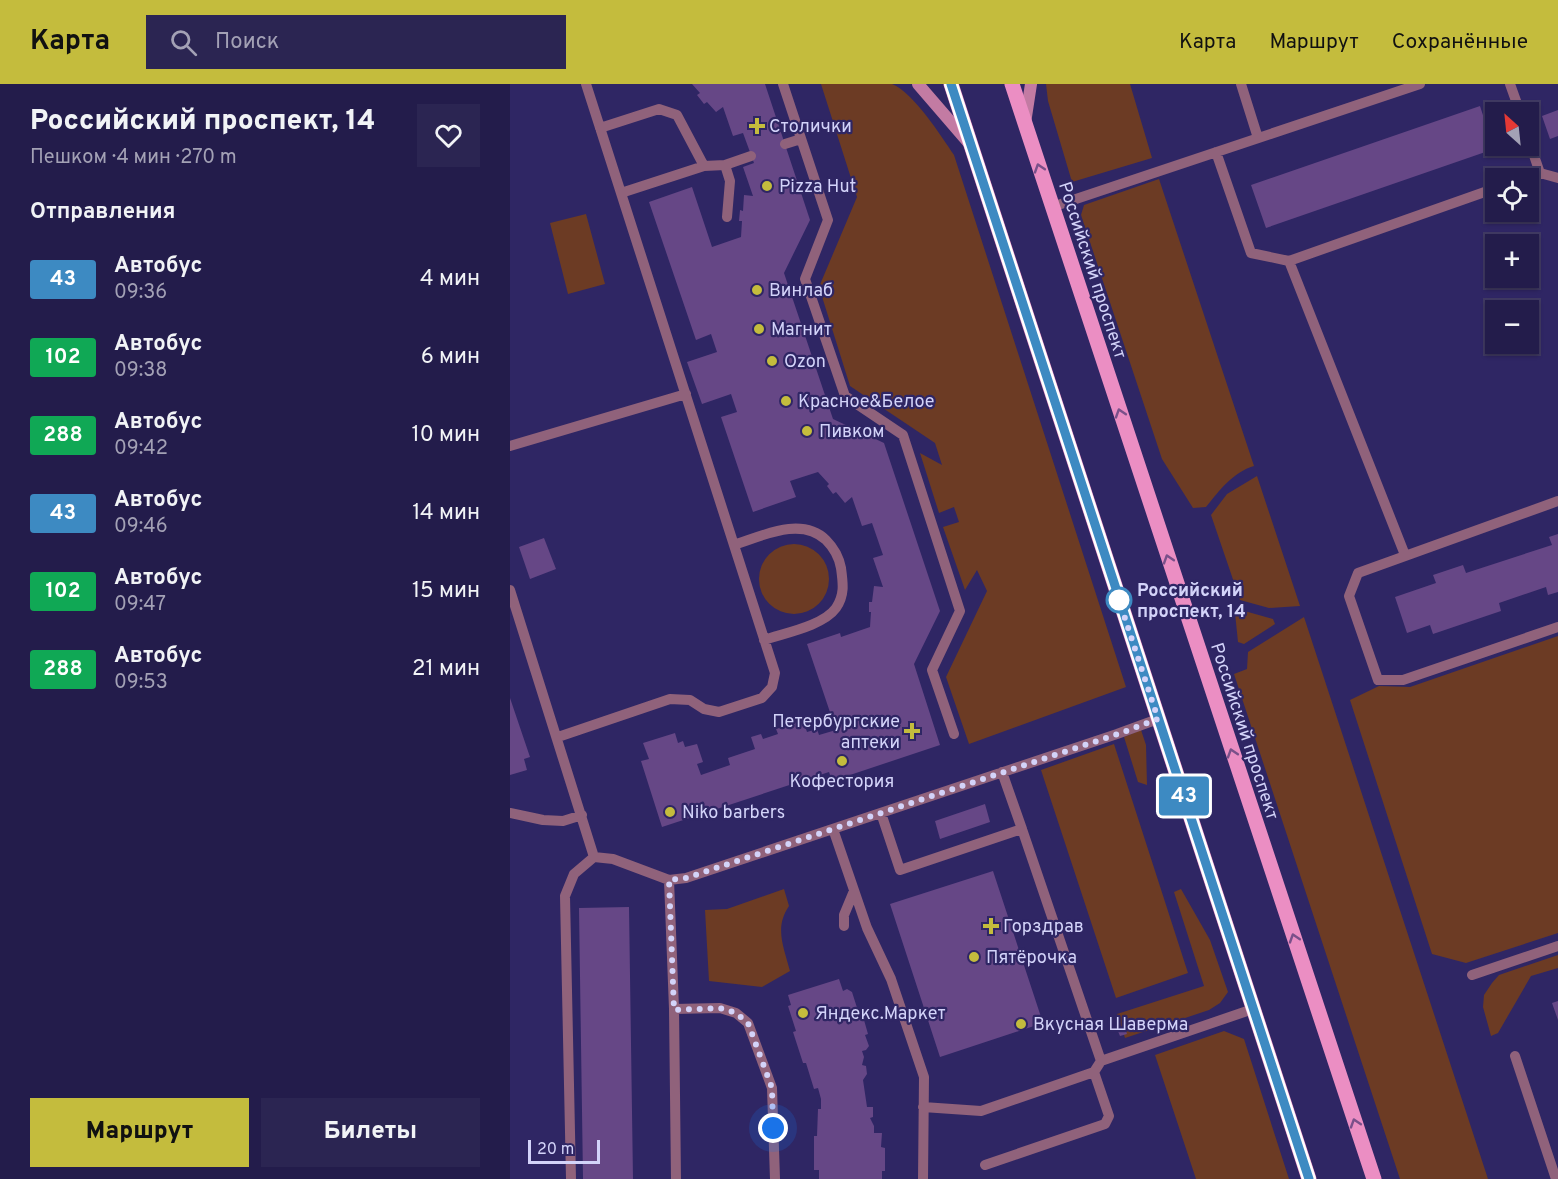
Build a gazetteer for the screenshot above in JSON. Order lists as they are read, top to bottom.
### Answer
{
  "streets": {
    "main road": ["Российский проспект"]
  },
  "places": {
    "health": ["Столички", "Петербургские аптеки", "Горздрав"],
    "other": [
      "Pizza Hut",
      "Винлаб",
      "Магнит",
      "Ozon",
      "Красное&Белое",
      "Пивком",
      "Российский проспект, 14",
      "Кофестория",
      "Niko barbers",
      "Пятёрочка",
      "Яндекс.Маркет",
      "Вкусная Шаверма"
    ]
  },
  "lines": ["bus line 43"],
  "scale_bar": "20 m",
  "north": "top left",
  "page": {
    "header": "Карта",
    "search": "Поиск",
    "nav": ["Карта", "Маршрут", "Сохранённые"],
    "heading": [
      ["Российский проспект, 14", "Пешком · 4 мин · 270 m"],
      "Отправления"
    ],
    "on_map": "43",
    "map_buttons": ["+", "−"],
    "list": [
      {
        "mark": "43",
        "name": "Автобус",
        "note": "09:36",
        "value": "4 мин"
      },
      {
        "mark": "102",
        "name": "Автобус",
        "note": "09:38",
        "value": "6 мин"
      },
      {
        "mark": "288",
        "name": "Автобус",
        "note": "09:42",
        "value": "10 мин"
      },
      {
        "mark": "43",
        "name": "Автобус",
        "note": "09:46",
        "value": "14 мин"
      },
      {
        "mark": "102",
        "name": "Автобус",
        "note": "09:47",
        "value": "15 мин"
      },
      {
        "mark": "288",
        "name": "Автобус",
        "note": "09:53",
        "value": "21 мин"
      }
    ],
    "buttons": ["Маршрут", "Билеты"],
    "scale": "20 m"
  }
}
